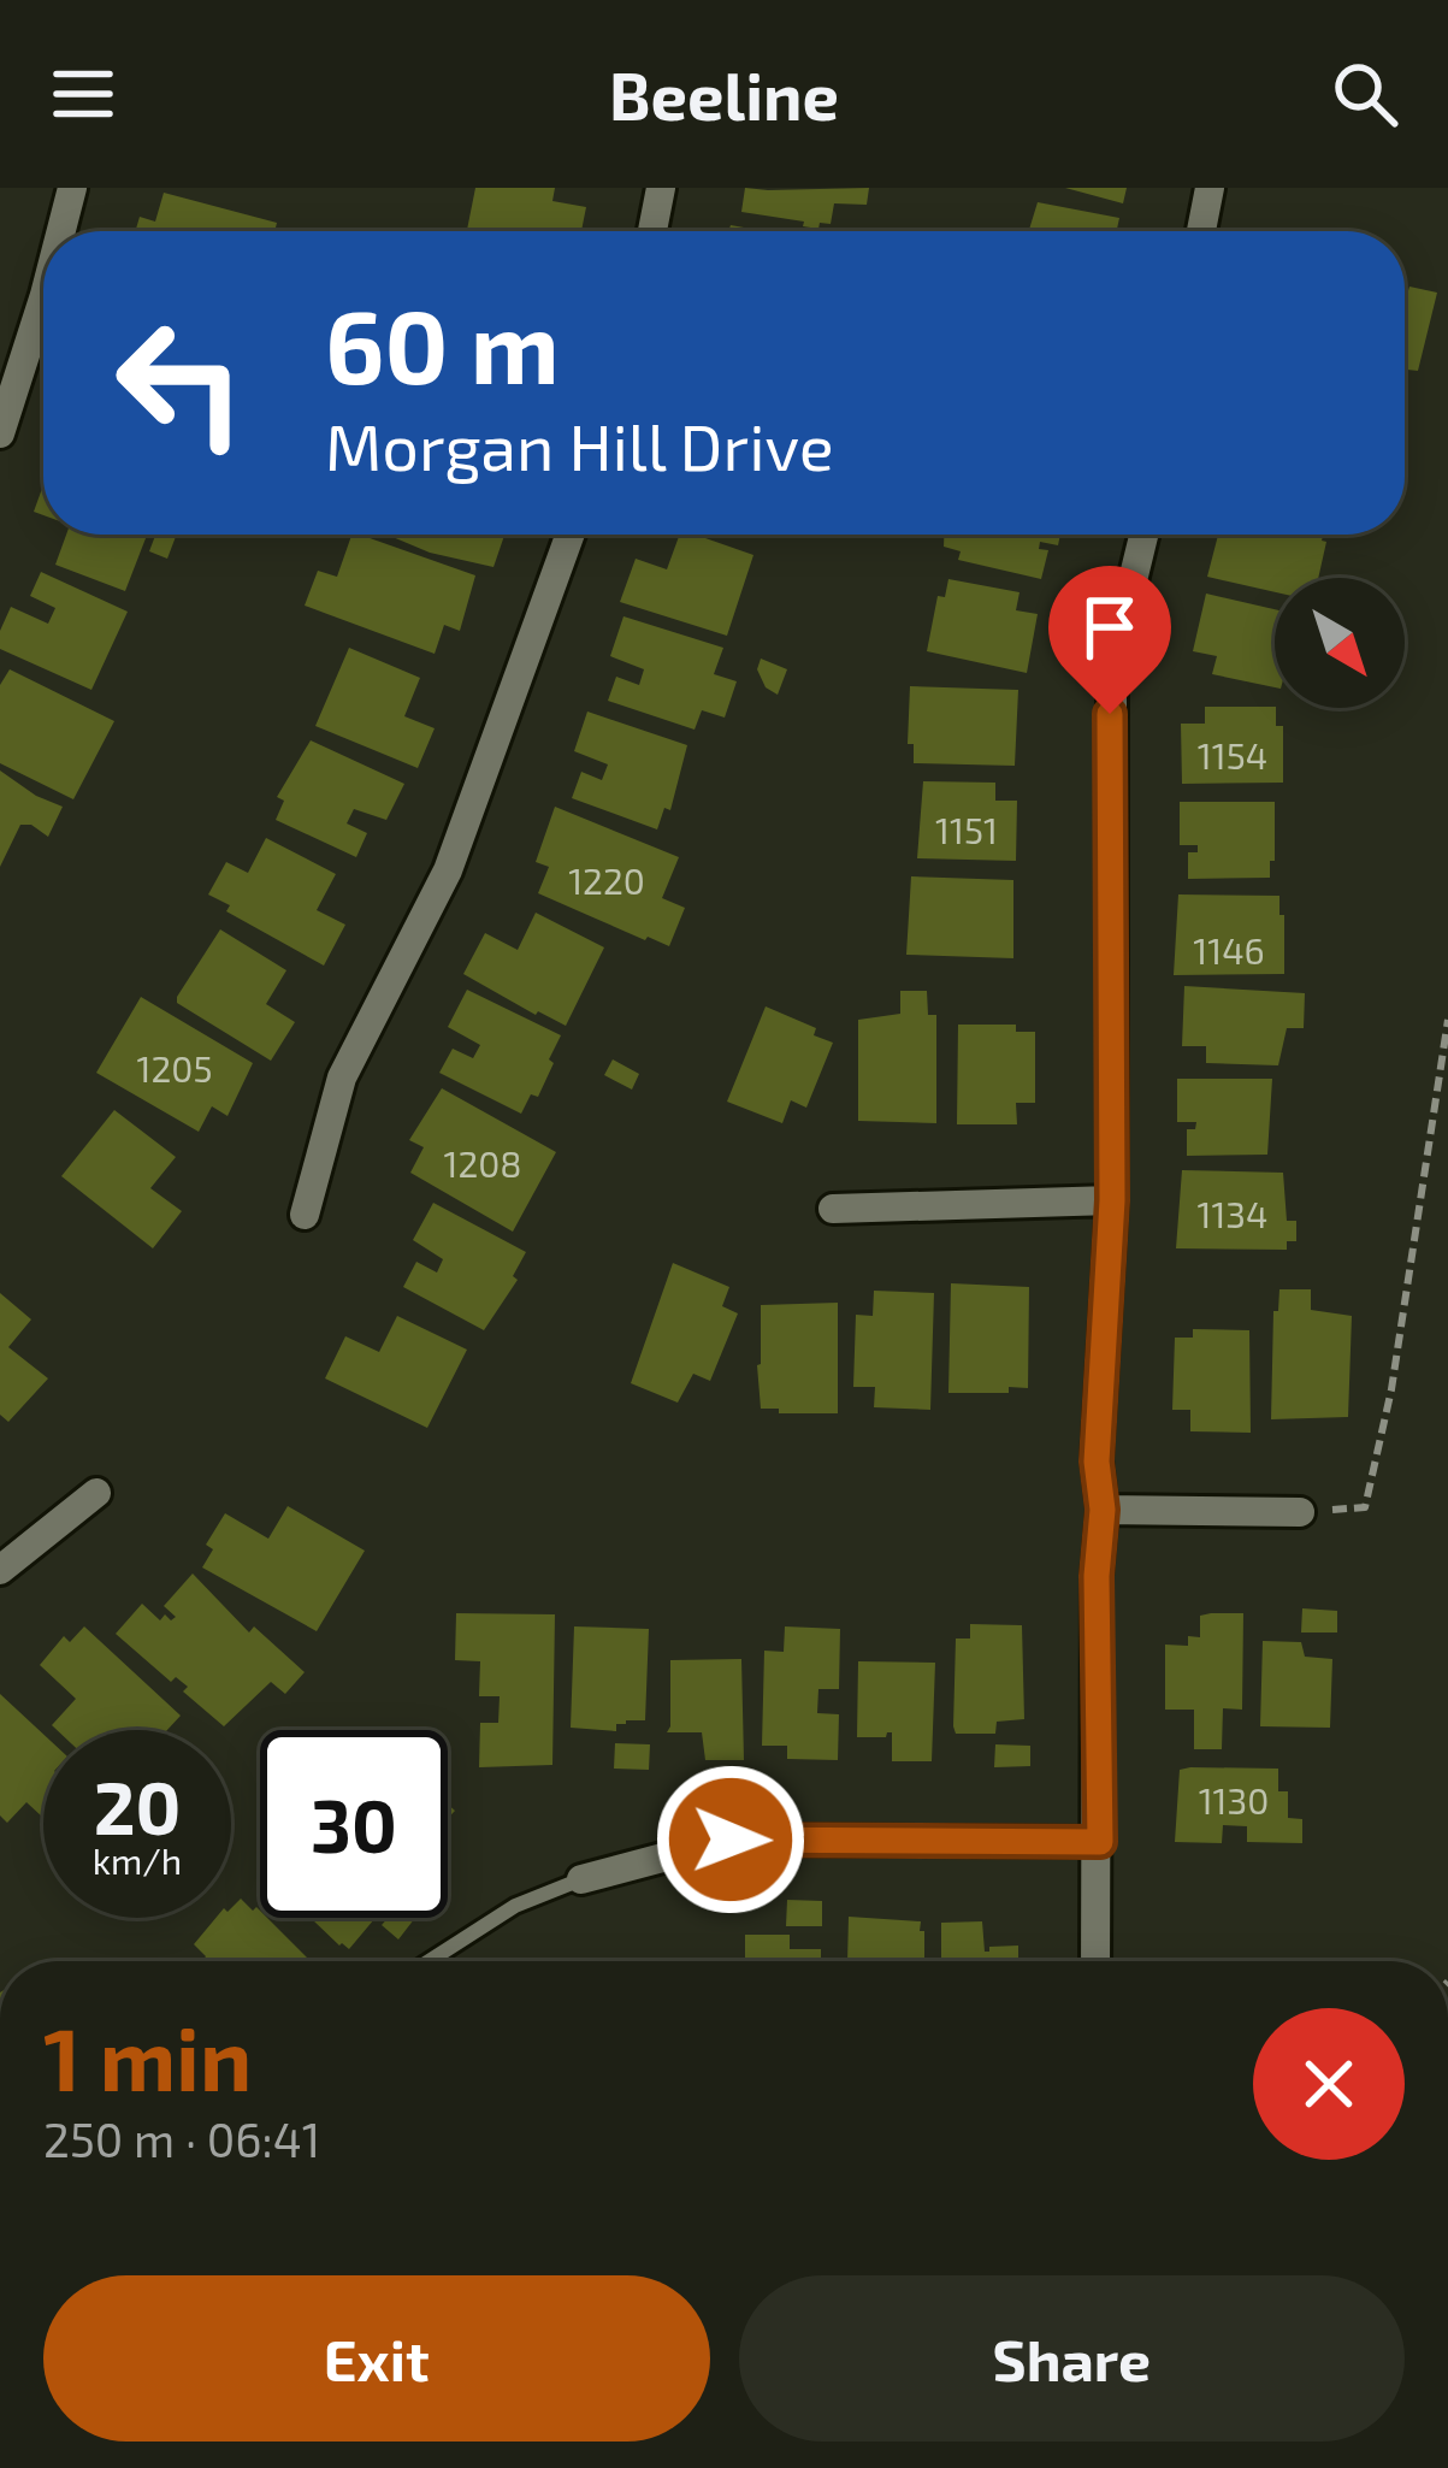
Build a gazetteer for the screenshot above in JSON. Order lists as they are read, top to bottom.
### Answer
{
  "house_numbers": [
    "1154",
    "1151",
    "1220",
    "1146",
    "1205",
    "1208",
    "1134",
    "1130"
  ],
  "north": "bottom right",
  "page": {
    "header": "Beeline",
    "turn": ["60 m", "Morgan Hill Drive"],
    "speed": "20 km/h",
    "limit": "30",
    "heading": ["1 min", "250 m · 06:41"],
    "buttons": ["Exit", "Share"]
  }
}
